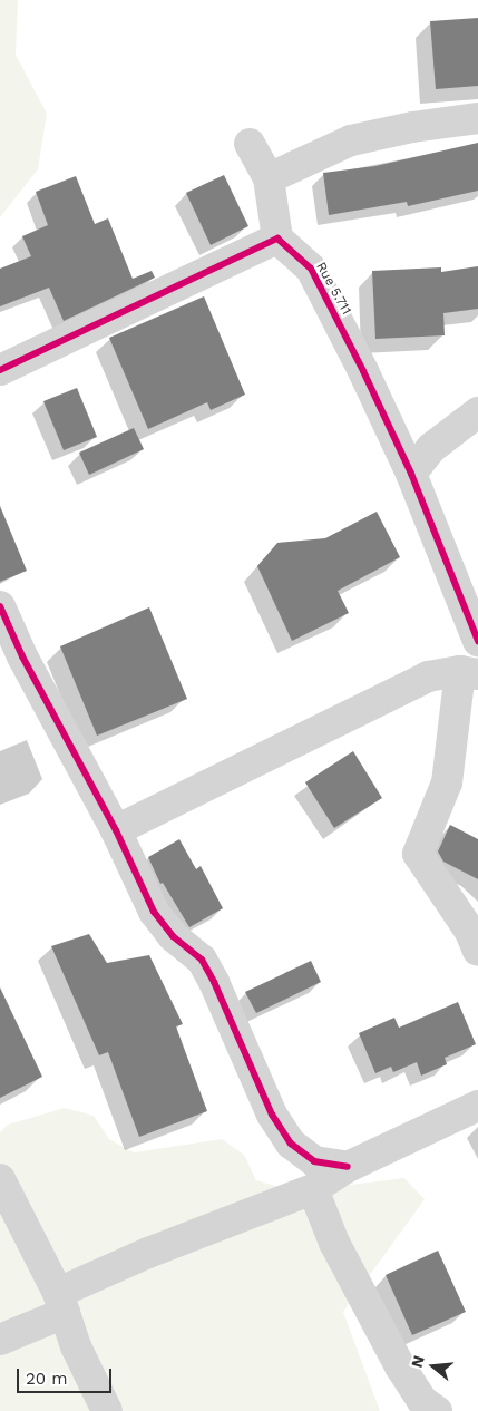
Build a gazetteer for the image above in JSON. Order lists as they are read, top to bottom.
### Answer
{
  "streets": {
    "street": ["Rue 5.711"]
  },
  "scale_bar": "20 m",
  "north": "left"
}
